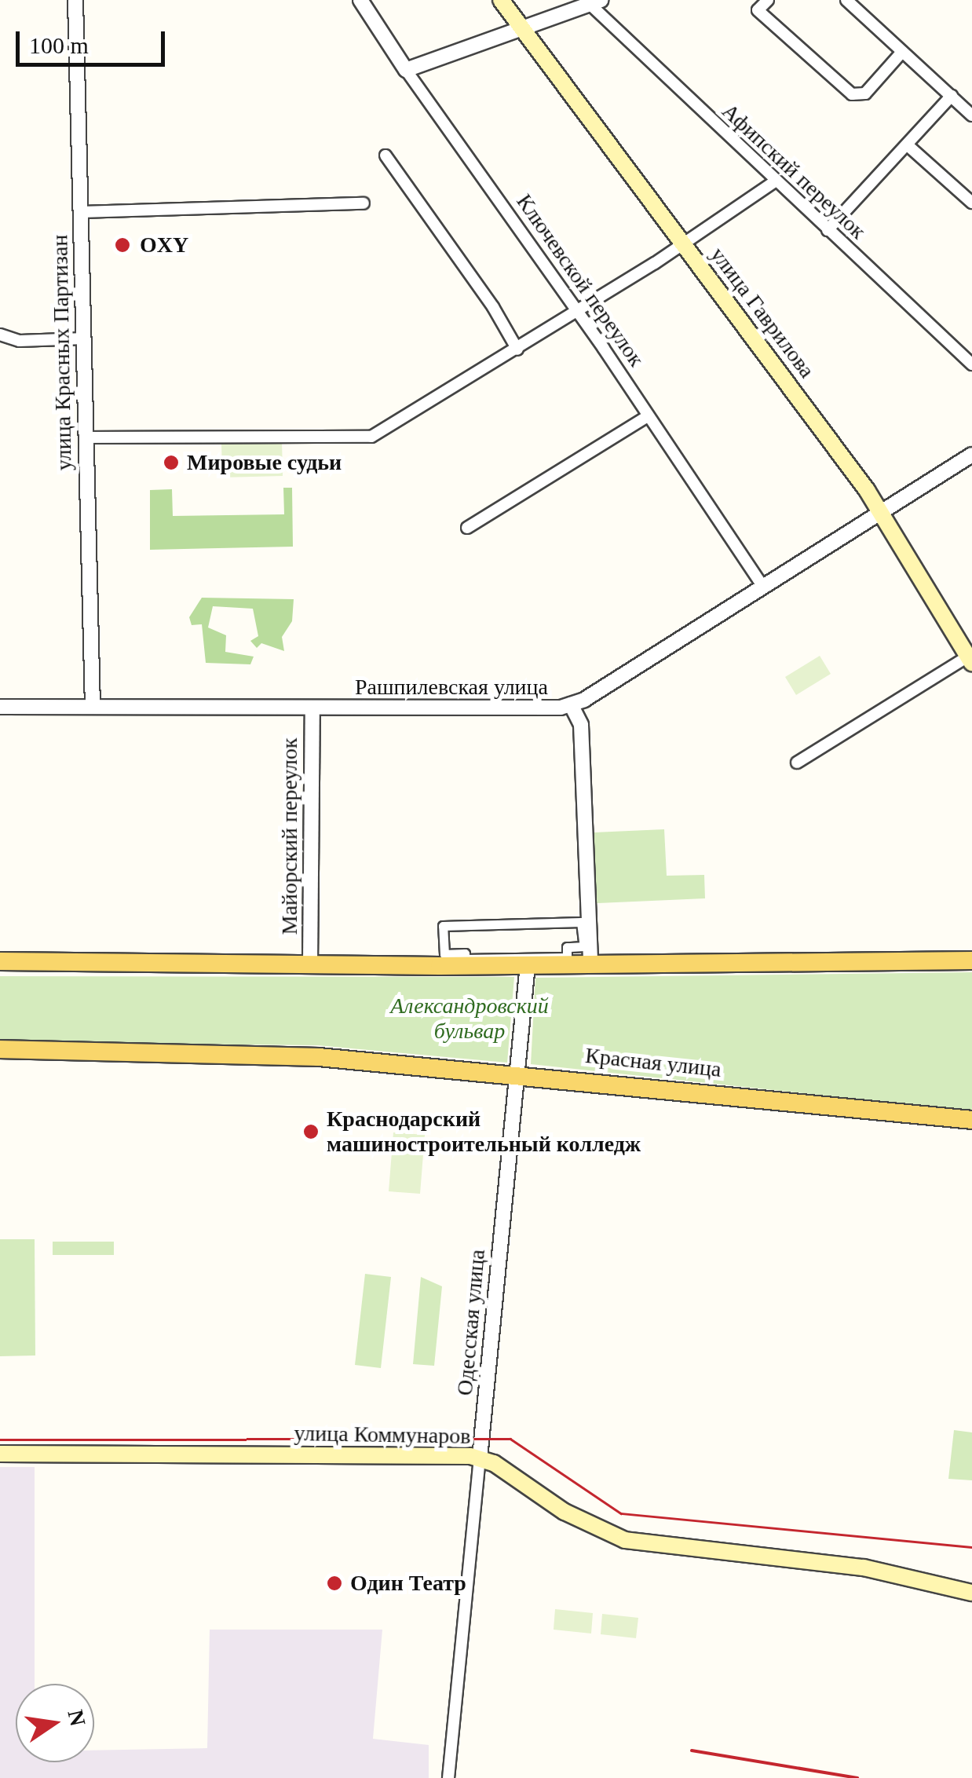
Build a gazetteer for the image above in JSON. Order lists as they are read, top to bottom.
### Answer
{
  "streets": {
    "main road": ["улица Гаврилова", "Красная улица", "улица Коммунаров"],
    "street": [
      "Афипский переулок",
      "Ключевской переулок",
      "улица Красных Партизан",
      "Рашпилевская улица",
      "Майорский переулок",
      "Одесская улица"
    ]
  },
  "crossings": [
    ["Ключевской переулок", "Рашпилевская улица"],
    ["улица Гаврилова", "Рашпилевская улица"],
    ["улица Красных Партизан", "Рашпилевская улица"],
    ["Рашпилевская улица", "Майорский переулок"],
    ["Красная улица", "Одесская улица"],
    ["Одесская улица", "улица Коммунаров"]
  ],
  "parks": ["Александровский бульвар"],
  "places": [
    "OXY",
    "Мировые судьи",
    "Краснодарский машиностроительный колледж",
    "Один Театр"
  ],
  "scale_bar": "100 m",
  "north": "right"
}
